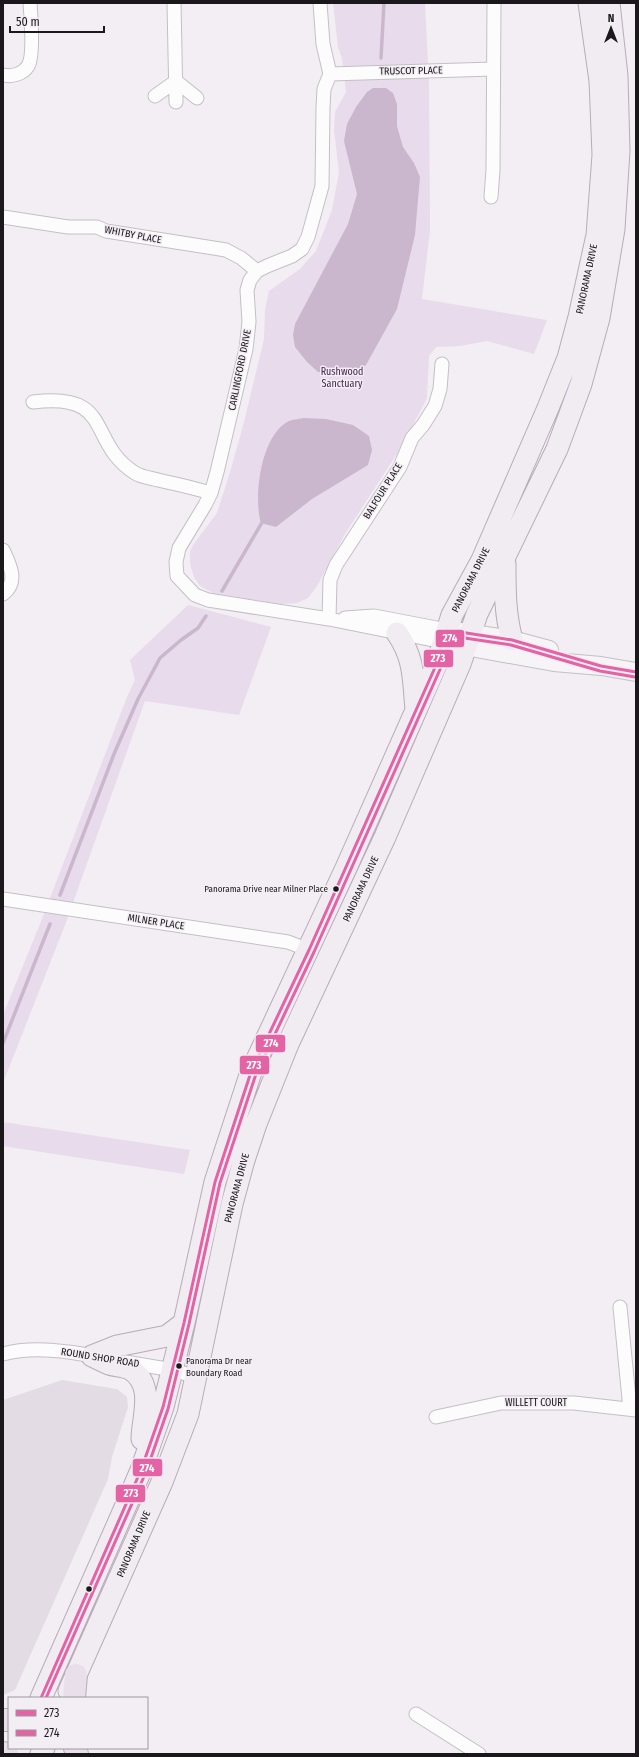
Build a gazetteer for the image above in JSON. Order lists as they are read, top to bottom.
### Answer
{
  "streets": {
    "main road": ["PANORAMA DRIVE"],
    "street": [
      "TRUSCOT PLACE",
      "WHITBY PLACE",
      "CARLINGFORD DRIVE",
      "BALFOUR PLACE",
      "MILNER PLACE",
      "ROUND SHOP ROAD",
      "WILLETT COURT"
    ]
  },
  "crossings": [
    ["WHITBY PLACE", "CARLINGFORD DRIVE"],
    ["PANORAMA DRIVE", "CARLINGFORD DRIVE"],
    ["PANORAMA DRIVE", "MILNER PLACE"],
    ["PANORAMA DRIVE", "ROUND SHOP ROAD"],
    ["CARLINGFORD DRIVE", "BALFOUR PLACE"]
  ],
  "parks": ["Rushwood Sanctuary"],
  "places": ["Panorama Drive near Milner Place", "Panorama Dr near Boundary Road"],
  "lines": ["transit line 273", "transit line 274"],
  "legend": ["273", "274"],
  "scale_bar": "50 m",
  "north": "top"
}
